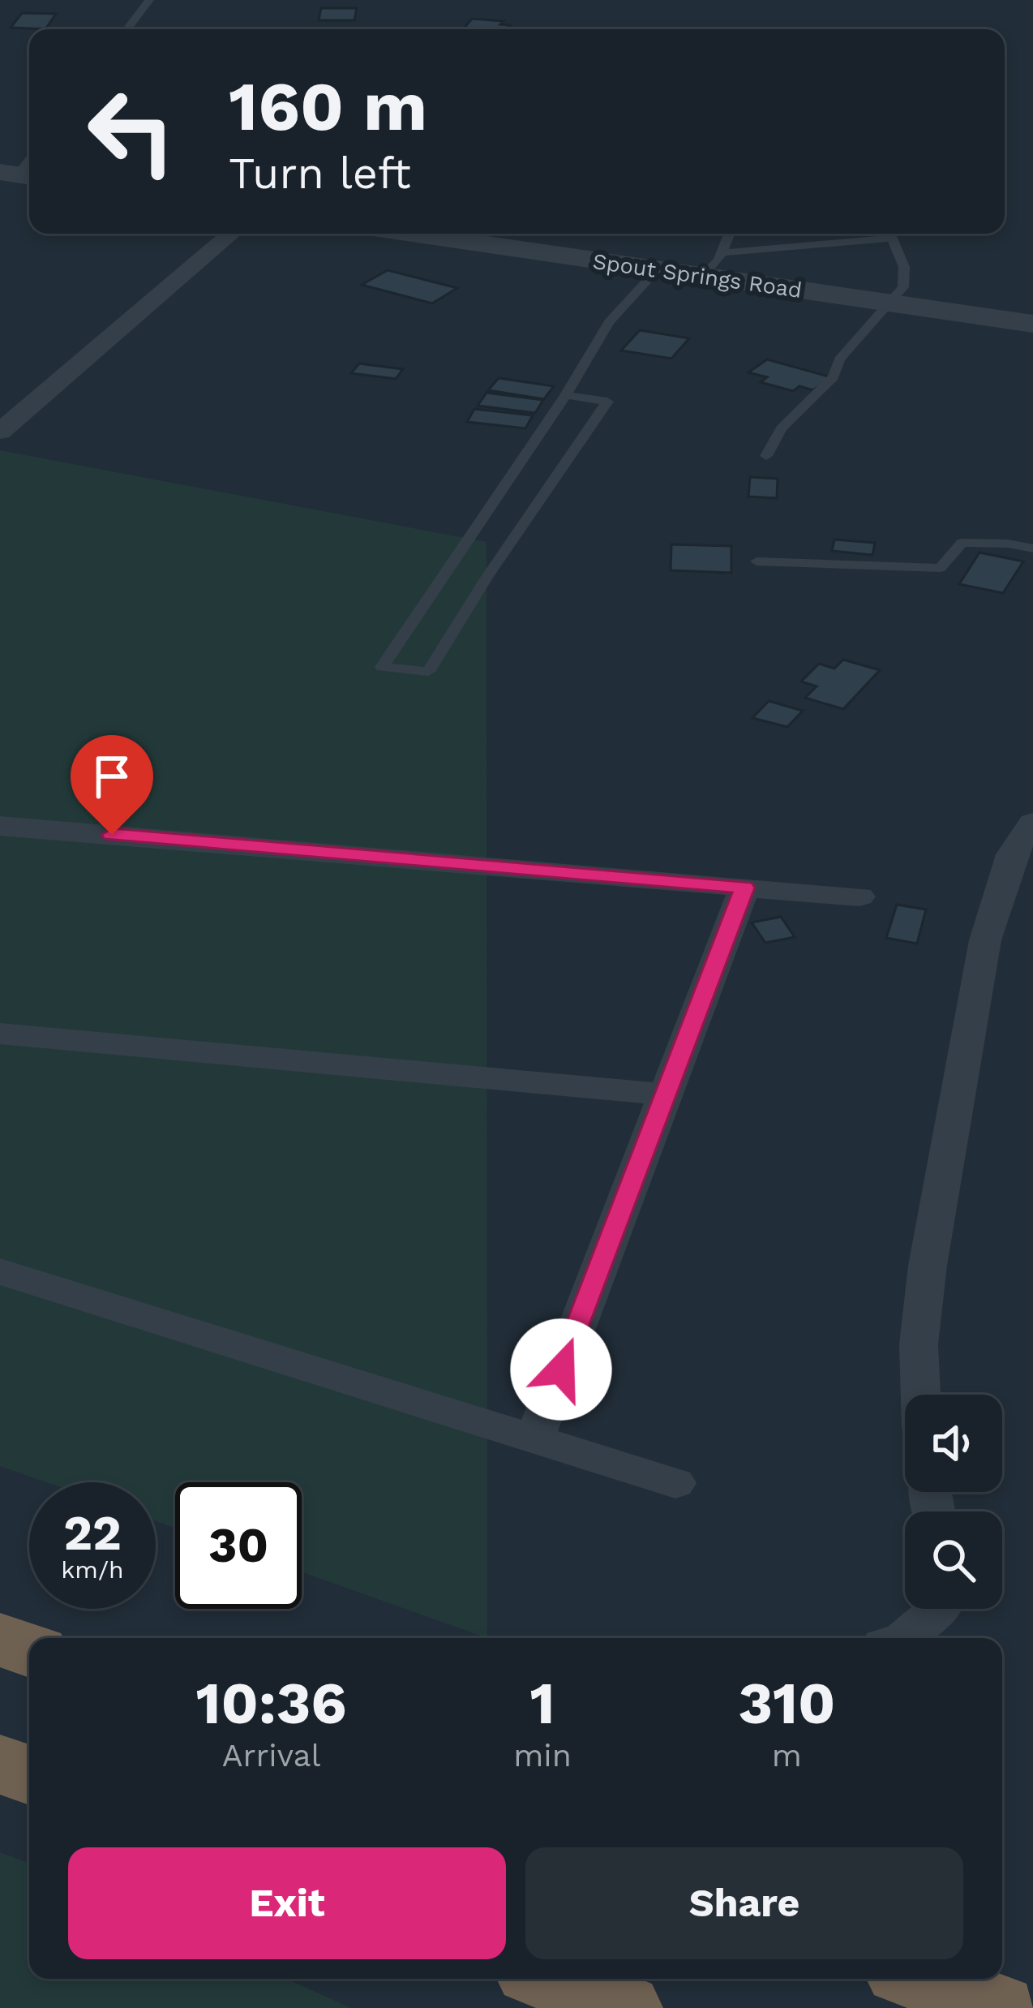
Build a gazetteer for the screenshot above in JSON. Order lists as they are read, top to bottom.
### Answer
{
  "streets": {
    "street": ["Spout Springs Road"]
  },
  "page": {
    "turn": ["160 m", "Turn left"],
    "speed": "22 km/h",
    "limit": "30",
    "eta": [
      "10:36",
      "Arrival",
      "1",
      "min",
      "310",
      "m"
    ],
    "buttons": ["Exit", "Share"]
  }
}
